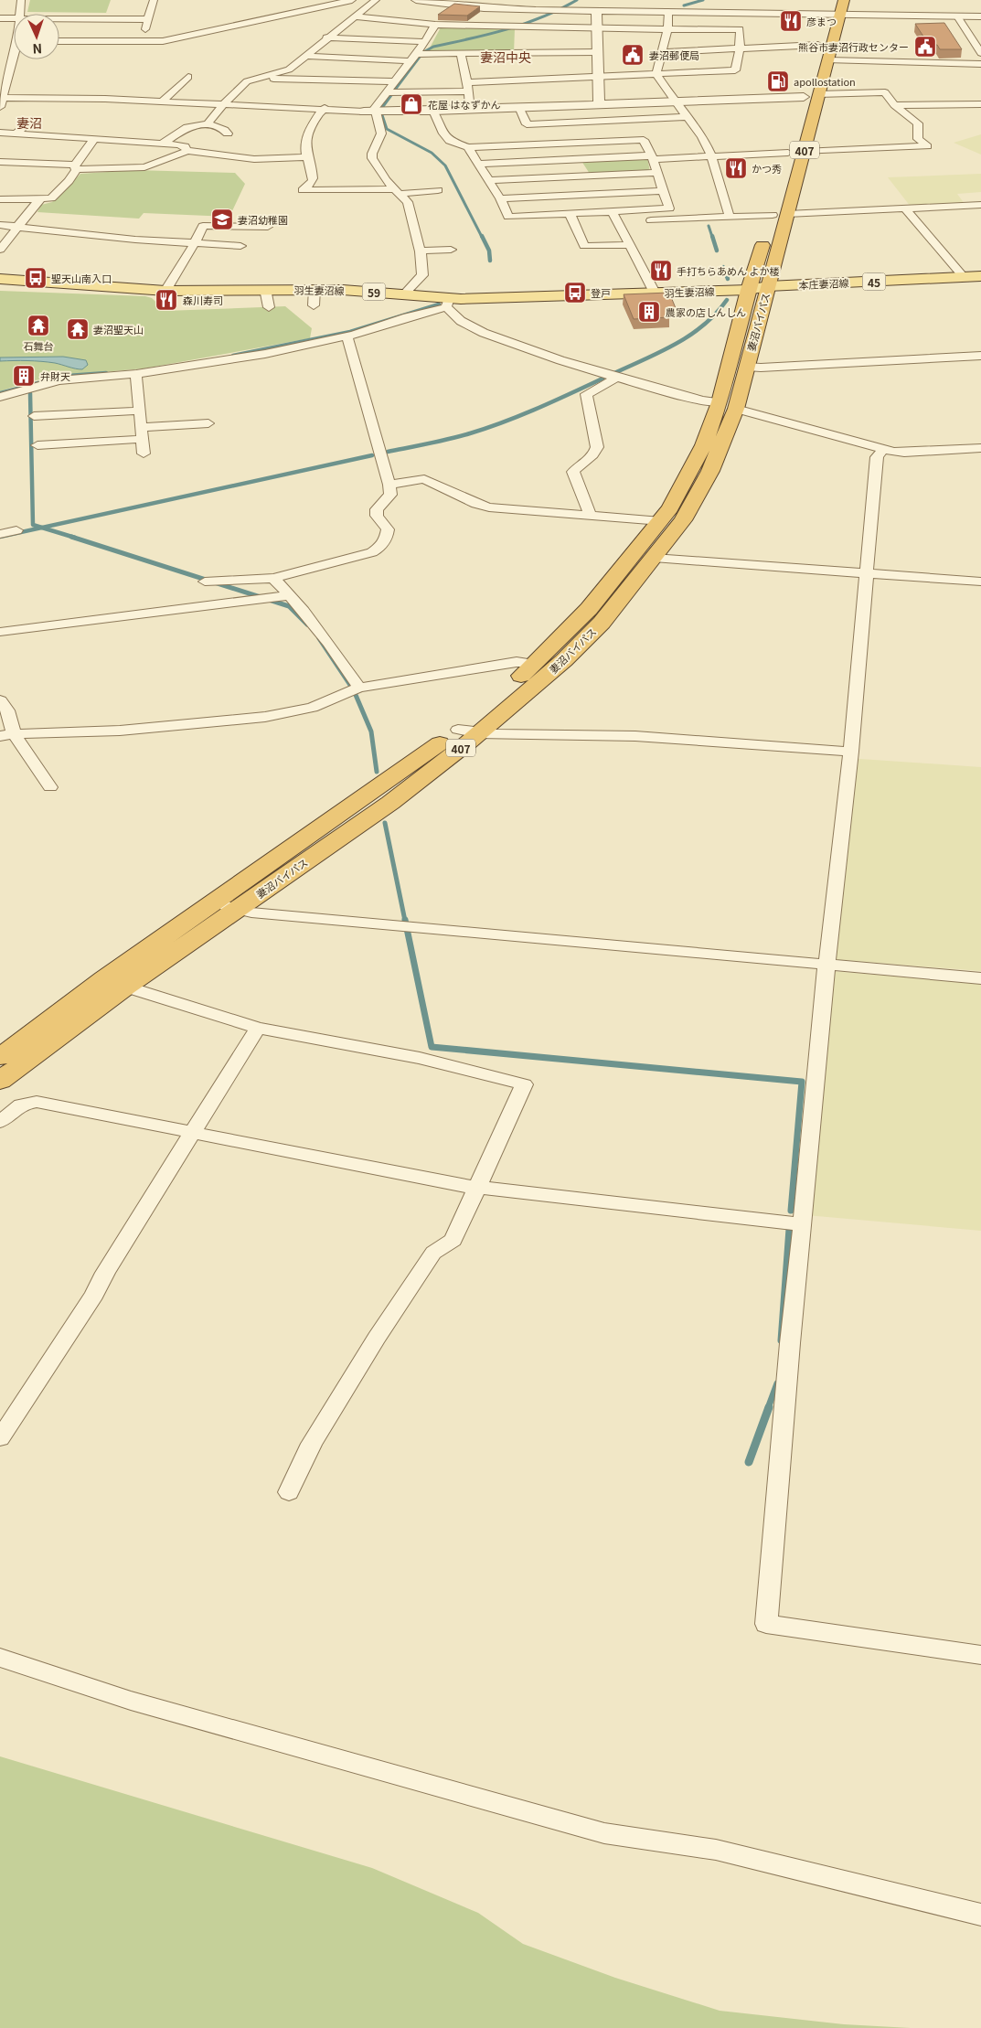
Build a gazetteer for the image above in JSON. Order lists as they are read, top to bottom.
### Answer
{
  "streets": {
    "highway": ["407", "妻沼バイパス"],
    "main road": [
      "45",
      "本庄妻沼線",
      "羽生妻沼線",
      "59"
    ]
  },
  "crossings": [
    ["本庄妻沼線", "羽生妻沼線"],
    ["本庄妻沼線", "妻沼バイパス"],
    ["羽生妻沼線", "妻沼バイパス"]
  ],
  "districts": ["妻沼中央", "妻沼"],
  "places": {
    "restaurant": [
      "彦まつ",
      "かつ秀",
      "手打ちらあめん よか楼",
      "森川寿司"
    ],
    "public building": ["熊谷市妻沼行政センター", "妻沼郵便局"],
    "fuel station": ["apollostation"],
    "shop": ["花屋 はなずかん"],
    "school or university": ["妻沼幼稚園"],
    "bus stop": ["聖天山南入口", "登戸"],
    "building": ["農家の店しんしん", "弁財天"],
    "temple": ["石舞台", "妻沼聖天山"]
  },
  "north": "bottom"
}
